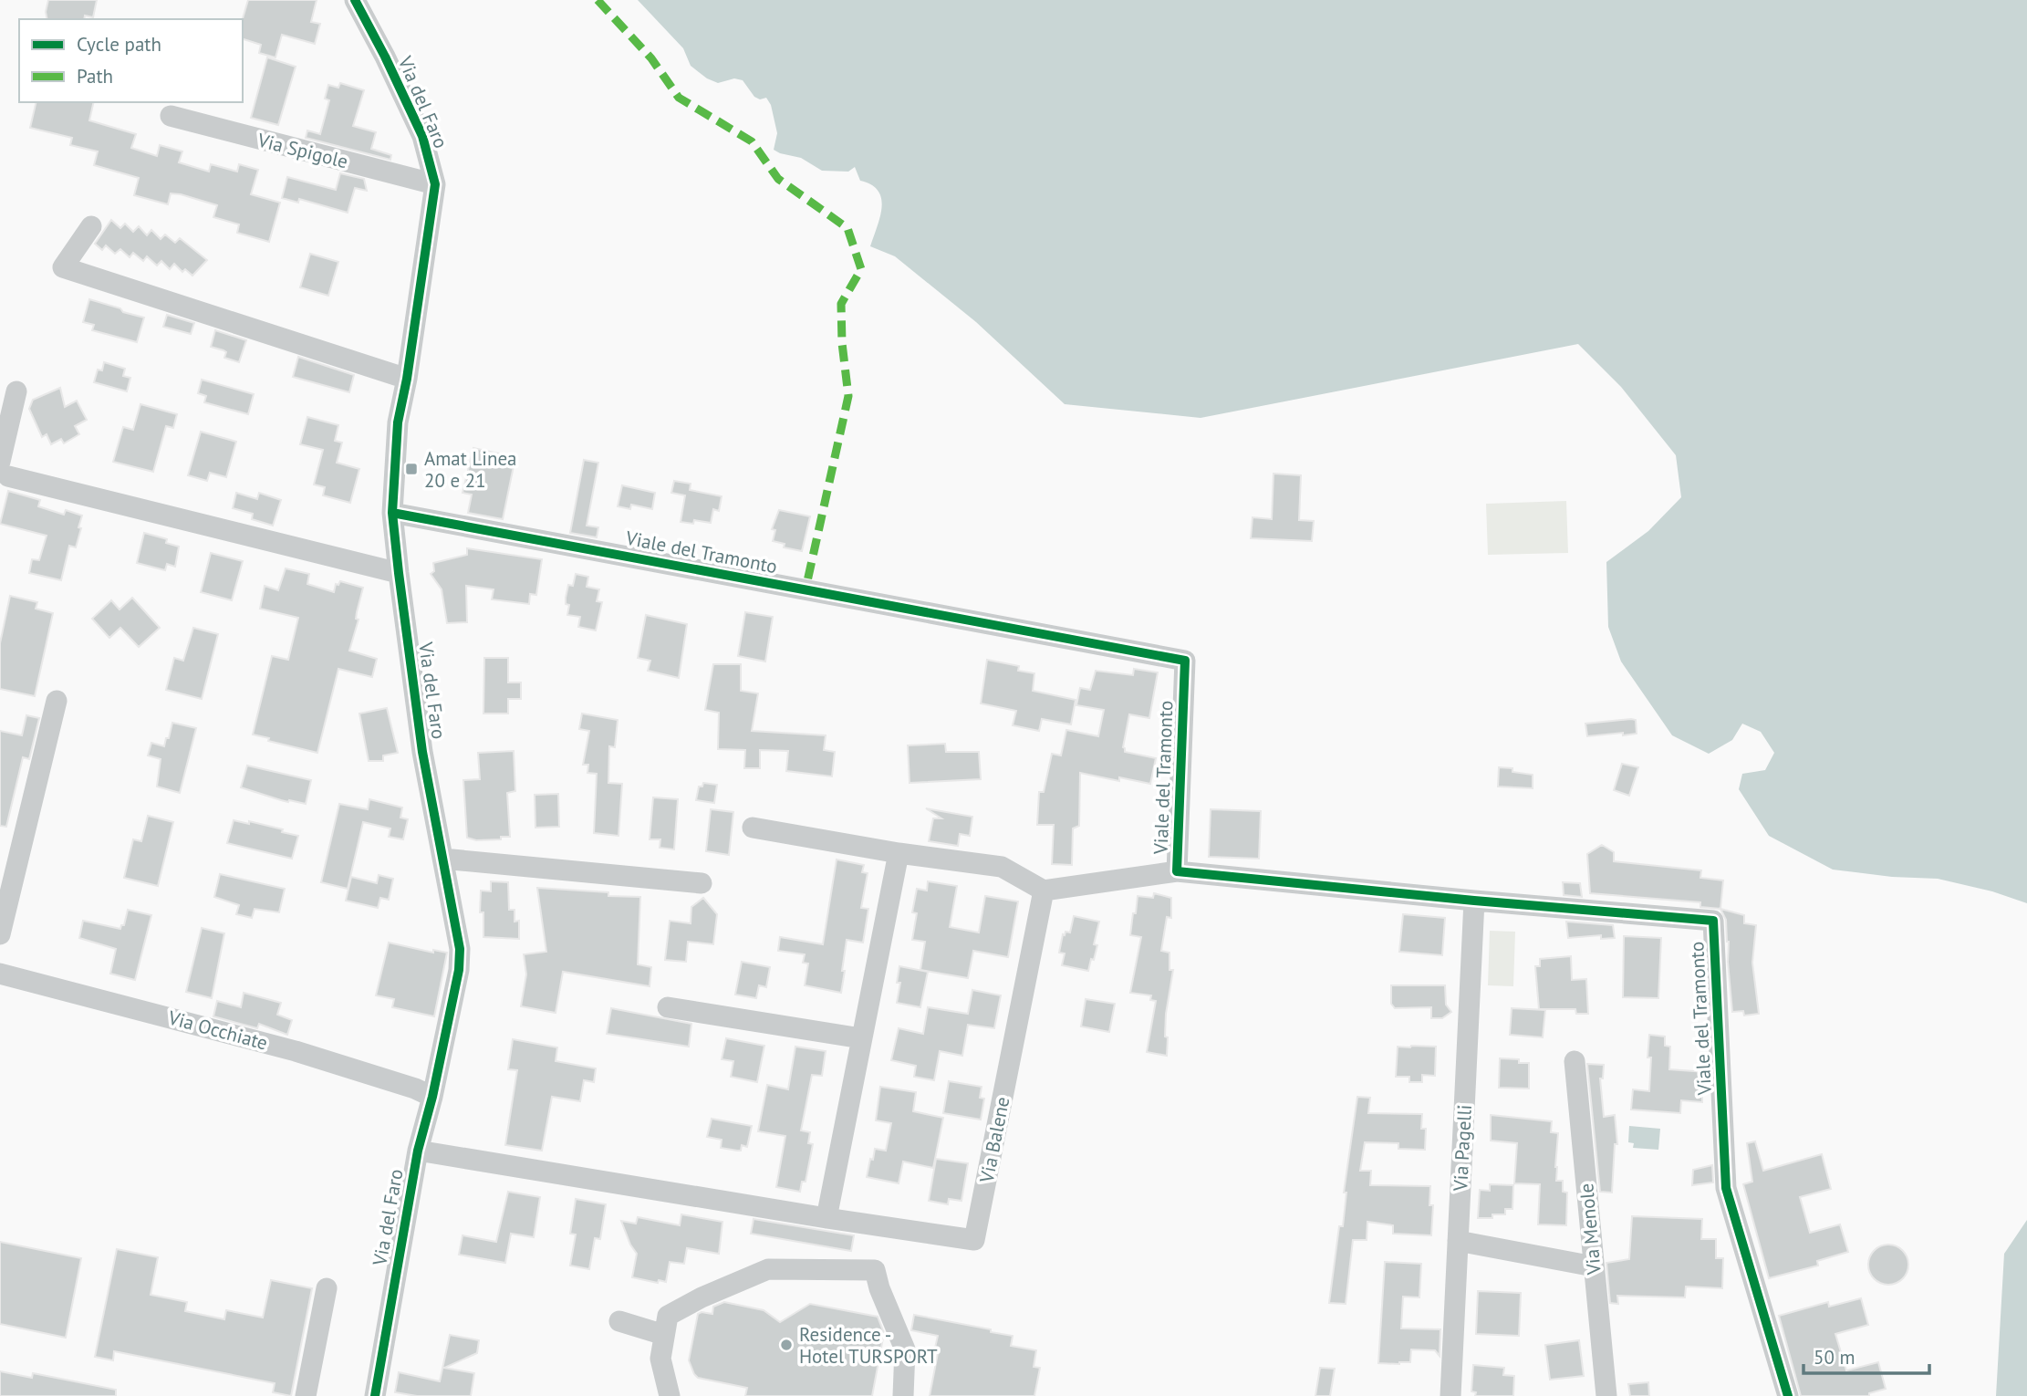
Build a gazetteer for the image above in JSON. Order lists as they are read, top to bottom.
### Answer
{
  "streets": {
    "street": [
      "Via del Faro",
      "Via Spigole",
      "Viale del Tramonto",
      "Via Occhiate",
      "Via Balene",
      "Via Pagelli",
      "Via Menole"
    ]
  },
  "crossings": [
    ["Via del Faro", "Via Spigole"],
    ["Via del Faro", "Viale del Tramonto"],
    ["Via del Faro", "Via Occhiate"],
    ["Via del Faro", "Via Balene"],
    ["Viale del Tramonto", "Via Pagelli"]
  ],
  "places": {
    "transit": ["Amat Linea 20 e 21"],
    "other": ["Residence - Hotel TURSPORT"]
  },
  "legend": ["Cycle path", "Path"],
  "scale_bar": "50 m"
}
